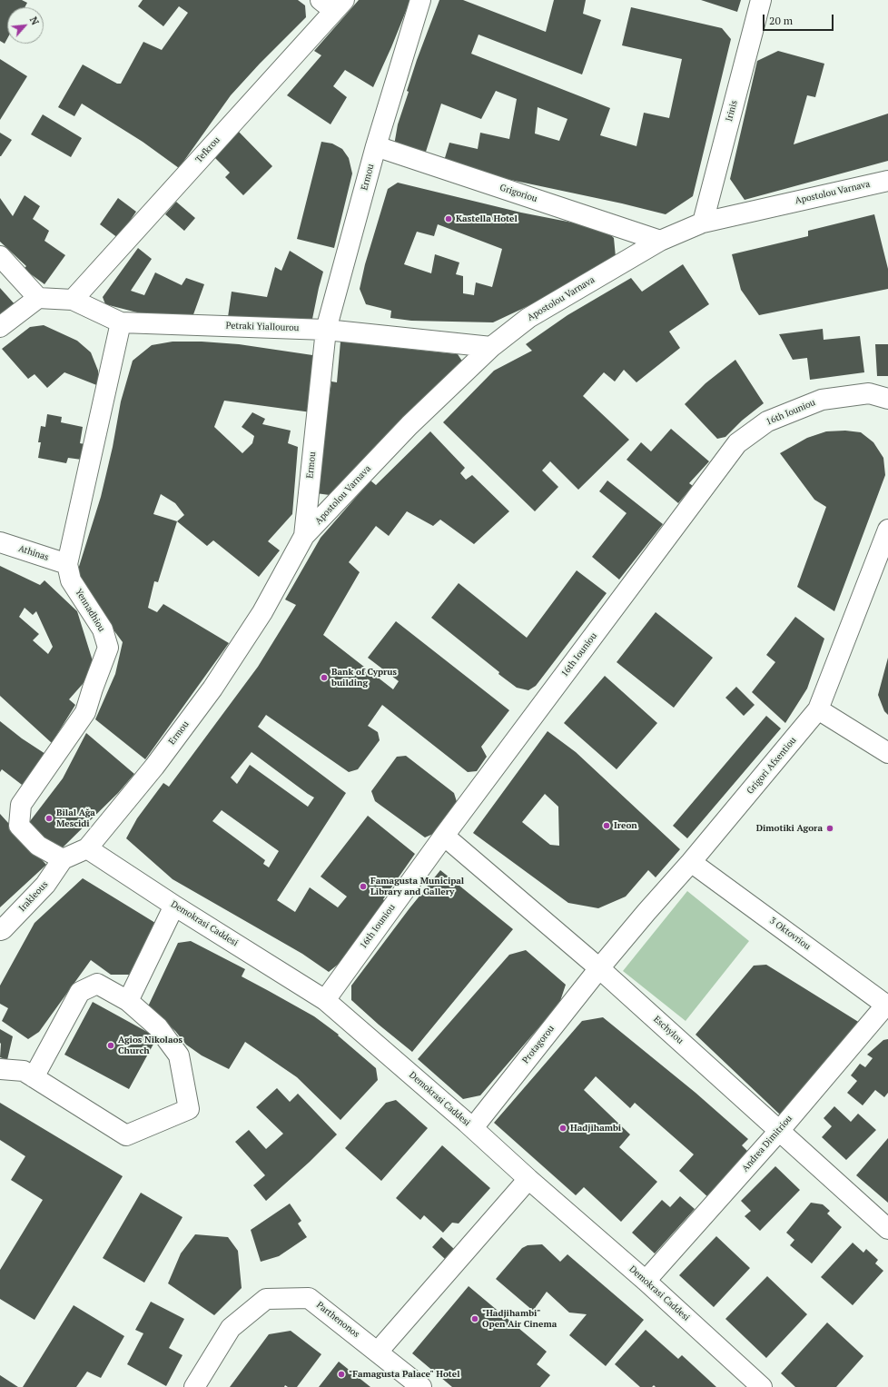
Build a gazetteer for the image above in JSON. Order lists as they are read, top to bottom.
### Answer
{
  "streets": {
    "street": [
      "Irinis",
      "Tefkrou",
      "Ermou",
      "Apostolou Varnava",
      "Grigoriou",
      "Petraki Yiallourou",
      "16th Iouniou",
      "Athinas",
      "Yennadhiou",
      "Grigori Afxentiou",
      "Irakleous",
      "Demokrasi Caddesi",
      "3 Oktovriou",
      "Eschylou",
      "Protagorou",
      "Andrea Dimitriou",
      "Parthenonos"
    ]
  },
  "crossings": [
    ["Irinis", "Apostolou Varnava"],
    ["Tefkrou", "Petraki Yiallourou"],
    ["Ermou", "Apostolou Varnava"],
    ["Ermou", "Grigoriou"],
    ["Ermou", "Petraki Yiallourou"],
    ["Ermou", "Yennadhiou"],
    ["Ermou", "Irakleous"],
    ["Ermou", "Demokrasi Caddesi"],
    ["Apostolou Varnava", "Grigoriou"],
    ["Apostolou Varnava", "Petraki Yiallourou"],
    ["Petraki Yiallourou", "Yennadhiou"],
    ["16th Iouniou", "Demokrasi Caddesi"],
    ["16th Iouniou", "Eschylou"],
    ["Athinas", "Yennadhiou"],
    ["Yennadhiou", "Irakleous"],
    ["Grigori Afxentiou", "3 Oktovriou"],
    ["Grigori Afxentiou", "Eschylou"],
    ["Grigori Afxentiou", "Protagorou"],
    ["Demokrasi Caddesi", "Andrea Dimitriou"],
    ["3 Oktovriou", "Andrea Dimitriou"],
    ["Eschylou", "Protagorou"],
    ["Eschylou", "Andrea Dimitriou"]
  ],
  "places": [
    "Kastella Hotel",
    "Bank of Cyprus building",
    "Bilal Ağa Mescidi",
    "Ireon",
    "Dimotiki Agora",
    "Famagusta Municipal Library and Gallery",
    "Agios Nikolaos Church",
    "Hadjihambi",
    "\"Hadjihambi\" Open Air Cinema",
    "\"Famagusta Palace\" Hotel"
  ],
  "scale_bar": "20 m",
  "north": "top right"
}
